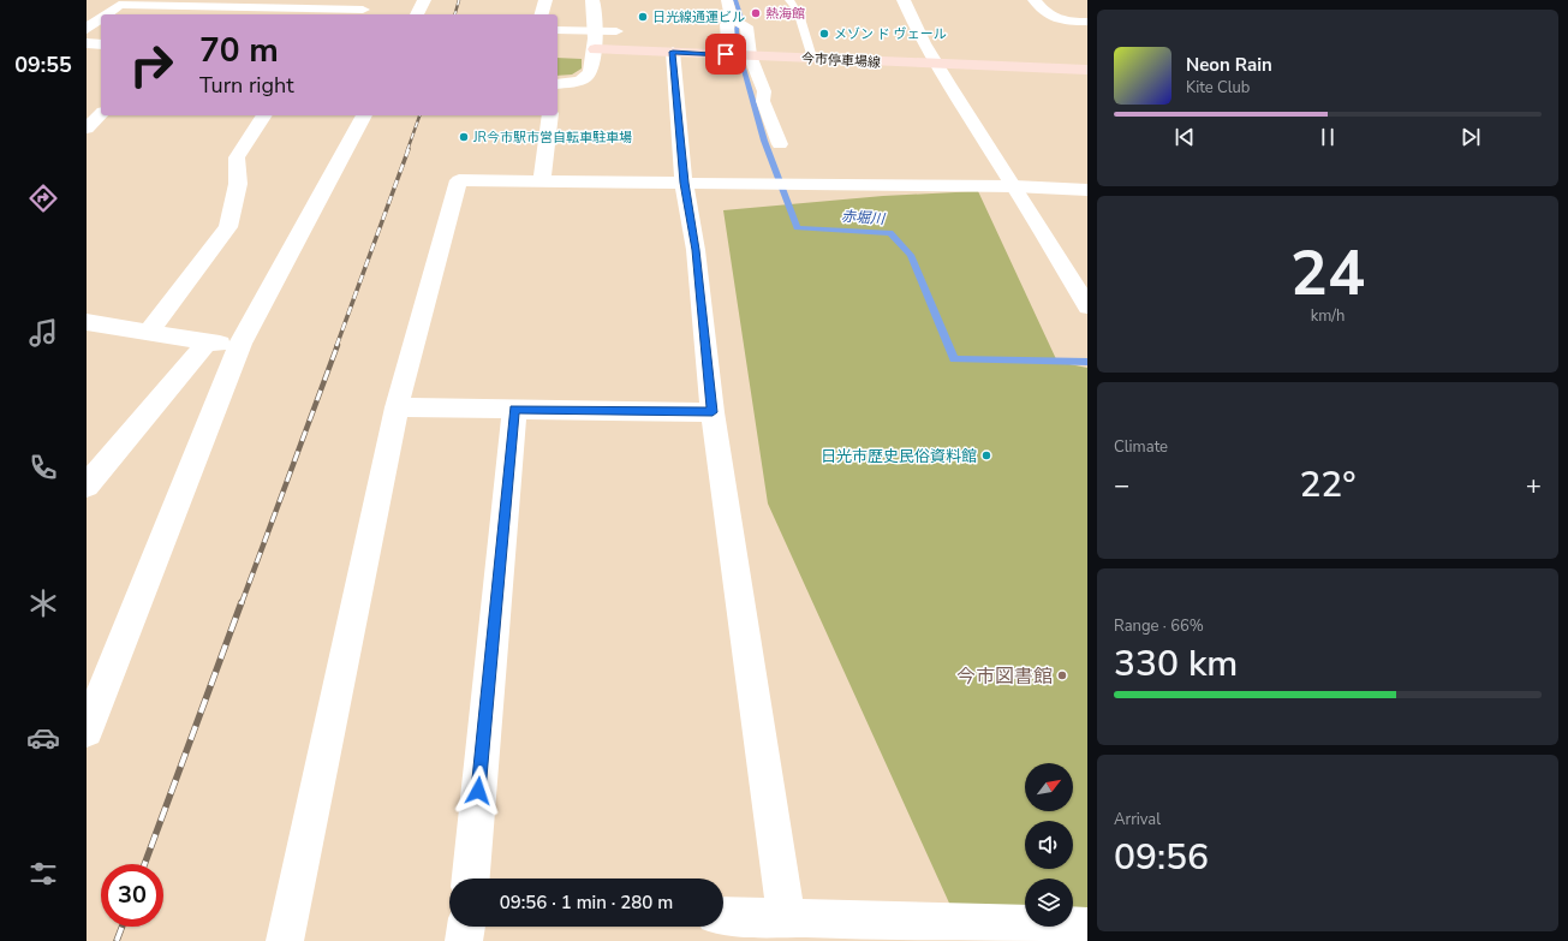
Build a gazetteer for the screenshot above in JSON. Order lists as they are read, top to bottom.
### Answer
{
  "streets": {
    "main road": ["今市停車場線"]
  },
  "water": ["赤堀川"],
  "places": [
    "熱海館",
    "日光線通運ビル",
    "メゾン ド ヴェール",
    "JR今市駅市営自転車駐車場",
    "日光市歴史民俗資料館",
    "今市図書館"
  ],
  "north": "top right",
  "page": {
    "tabs": "09:55",
    "turn": ["70 m", "Turn right"],
    "song": ["Neon Rain", "Kite Club"],
    "tile": [
      ["24", "km/h"],
      "Climate",
      ["Range · 66%", "330 km"],
      ["Arrival", "09:56"]
    ],
    "heat": ["−", "22°", "+"],
    "limit": "30",
    "trip": "09:56 · 1 min · 280 m"
  }
}
